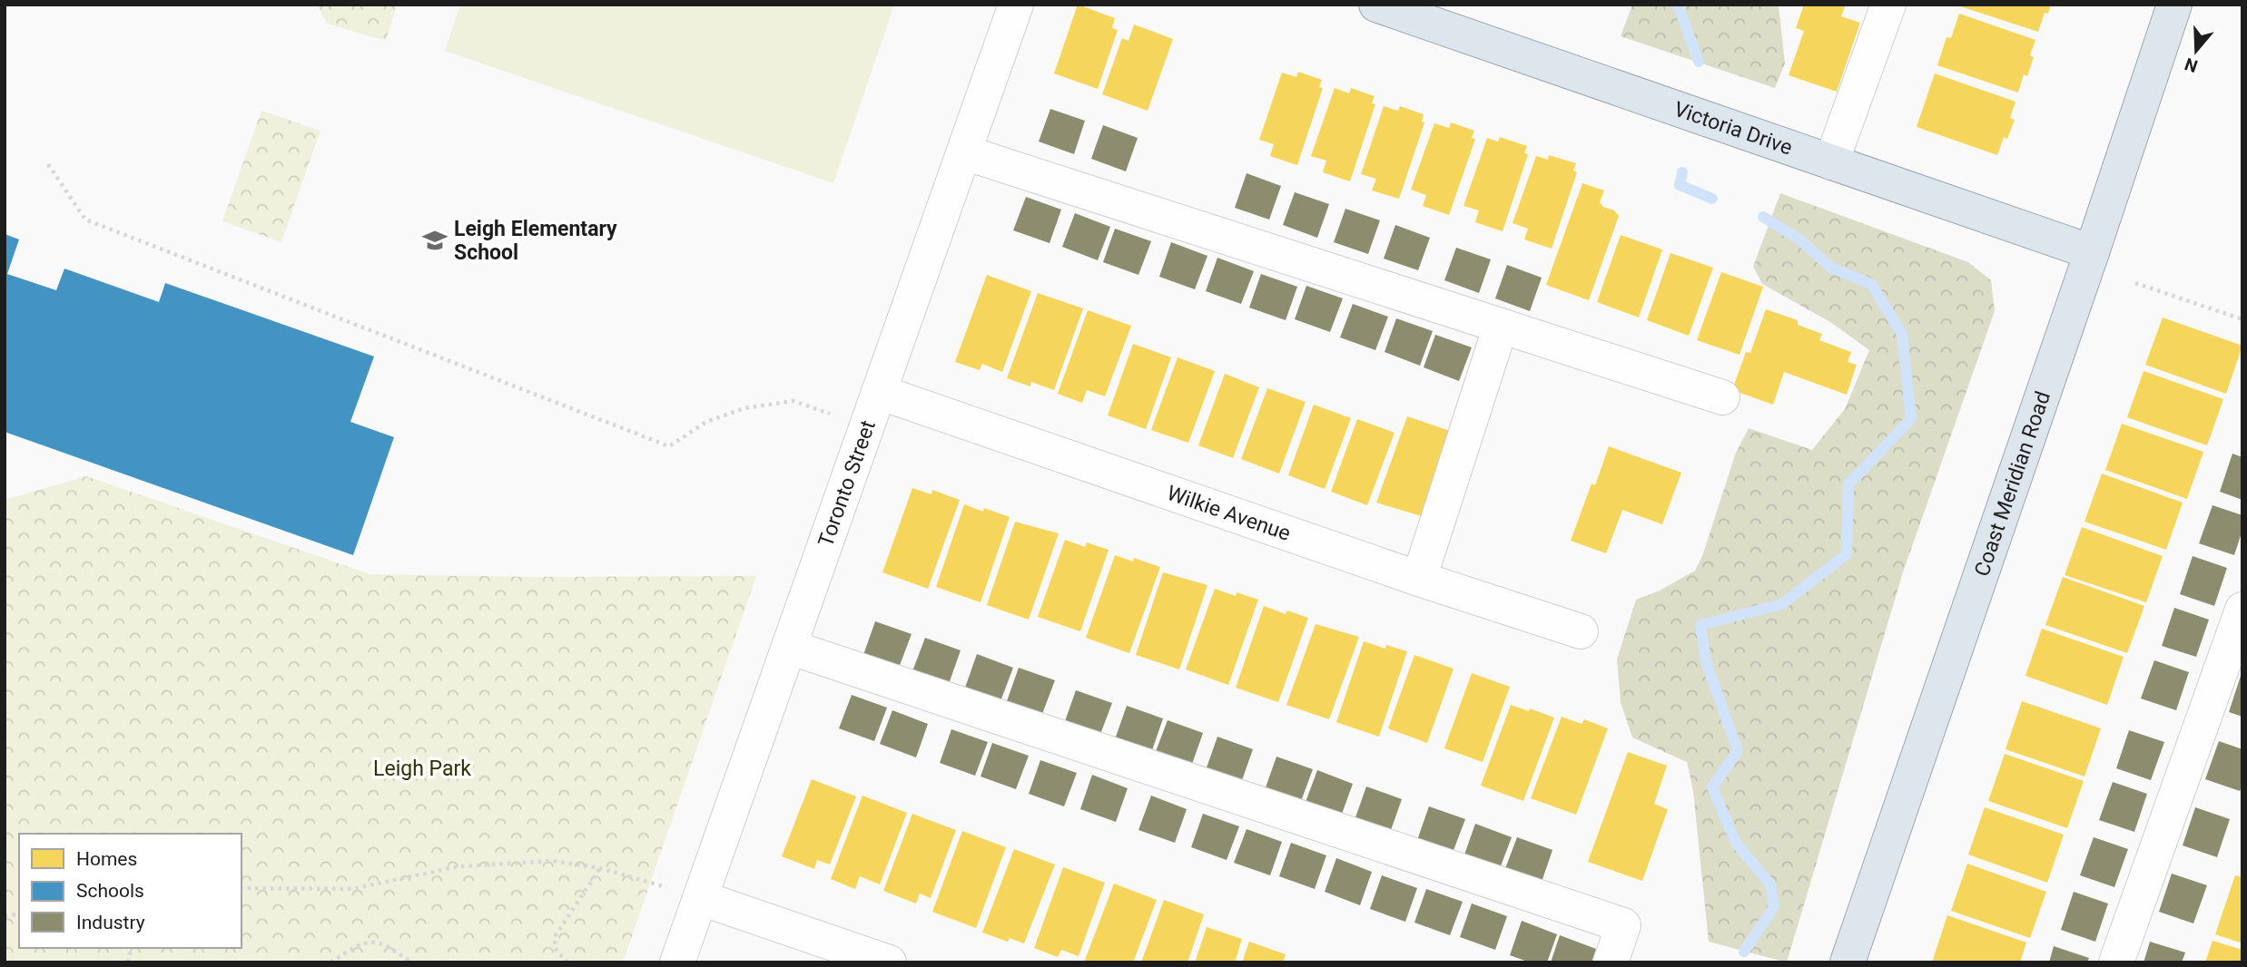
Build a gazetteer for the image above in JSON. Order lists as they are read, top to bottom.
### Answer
{
  "streets": {
    "main road": ["Victoria Drive", "Coast Meridian Road"],
    "street": ["Toronto Street", "Wilkie Avenue"]
  },
  "crossings": [
    ["Victoria Drive", "Coast Meridian Road"],
    ["Toronto Street", "Wilkie Avenue"]
  ],
  "parks": ["Leigh Park"],
  "places": {
    "school or university": ["Leigh Elementary School"]
  },
  "legend": ["Homes", "Schools", "Industry"],
  "north": "bottom"
}
